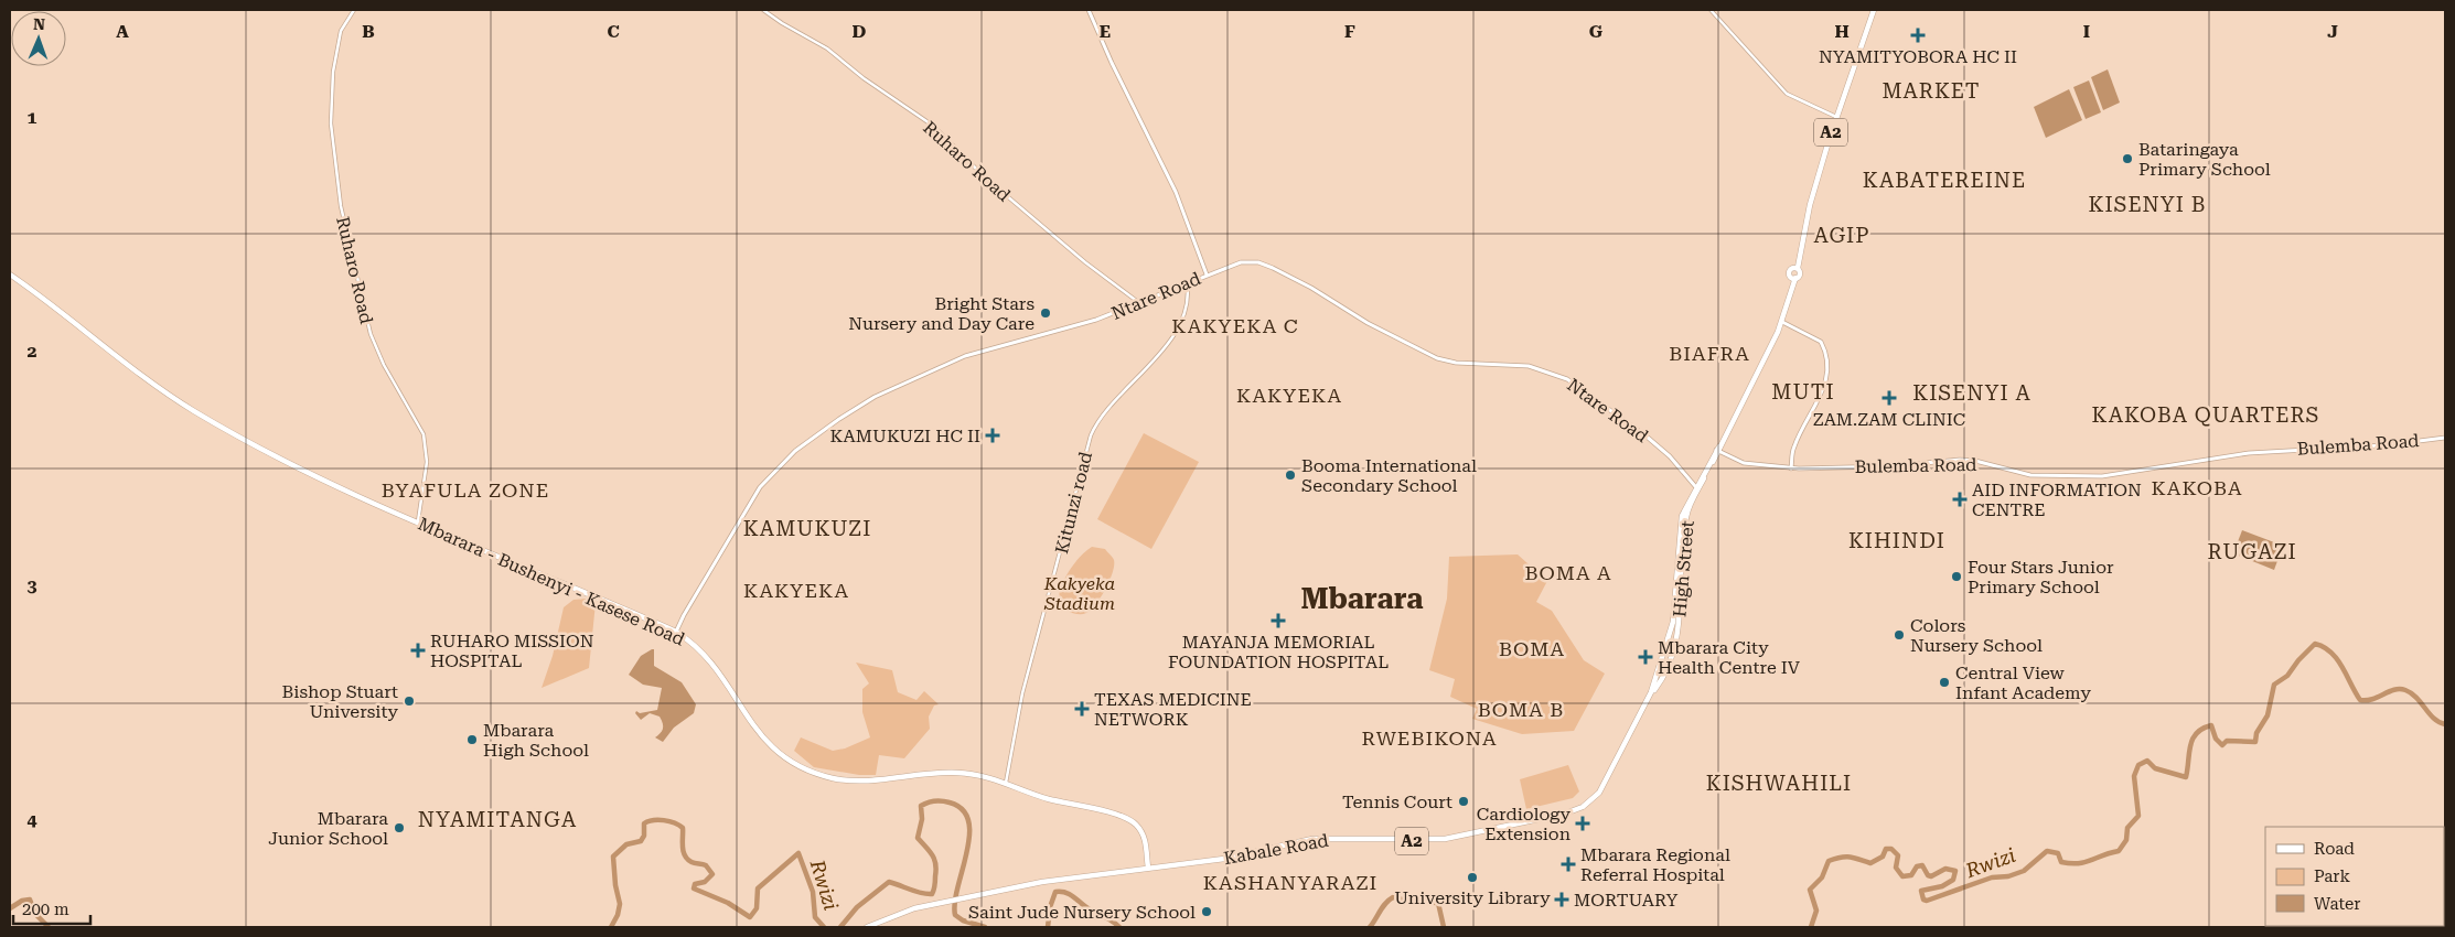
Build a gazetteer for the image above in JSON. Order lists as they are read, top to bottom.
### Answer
{
  "streets": {
    "main road": [
      "A2",
      "Ntare Road",
      "Bulemba Road",
      "High Street",
      "Mbarara - Bushenyi - Kasese Road",
      "Kabale Road"
    ],
    "street": ["Ruharo Road", "Kitunzi road"]
  },
  "crossings": [
    ["A2", "High Street"],
    ["Ruharo Road", "Ntare Road"],
    ["Ruharo Road", "Mbarara - Bushenyi - Kasese Road"],
    ["Ntare Road", "Kitunzi road"],
    ["Ntare Road", "High Street"],
    ["Ntare Road", "Mbarara - Bushenyi - Kasese Road"],
    ["Bulemba Road", "High Street"],
    ["Kitunzi road", "Mbarara - Bushenyi - Kasese Road"],
    ["High Street", "Kabale Road"],
    ["Mbarara - Bushenyi - Kasese Road", "Kabale Road"]
  ],
  "districts": [
    "MARKET",
    "KABATEREINE",
    "KISENYI B",
    "AGIP",
    "KAKYEKA C",
    "BIAFRA",
    "MUTI",
    "KISENYI A",
    "KAKYEKA",
    "KAKOBA QUARTERS",
    "KAKOBA",
    "BYAFULA ZONE",
    "KAMUKUZI",
    "KIHINDI",
    "RUGAZI",
    "BOMA A",
    "KAKYEKA",
    "Mbarara",
    "BOMA",
    "BOMA B",
    "RWEBIKONA",
    "KISHWAHILI",
    "NYAMITANGA",
    "KASHANYARAZI"
  ],
  "water": ["Rwizi"],
  "parks": ["Kakyeka Stadium"],
  "places": {
    "health": [
      "NYAMITYOBORA HC II",
      "ZAM.ZAM CLINIC",
      "KAMUKUZI HC II",
      "AID INFORMATION CENTRE",
      "MAYANJA MEMORIAL FOUNDATION HOSPITAL",
      "RUHARO MISSION HOSPITAL",
      "Mbarara City Health Centre IV",
      "TEXAS MEDICINE NETWORK",
      "Cardiology Extension",
      "Mbarara Regional Referral Hospital",
      "MORTUARY"
    ],
    "other": [
      "Bataringaya Primary School",
      "Bright Stars Nursery and Day Care",
      "Booma International Secondary School",
      "Four Stars Junior Primary School",
      "Colors Nursery School",
      "Central View Infant Academy",
      "Bishop Stuart University",
      "Mbarara High School",
      "Tennis Court",
      "Mbarara Junior School",
      "University Library",
      "Saint Jude Nursery School"
    ]
  },
  "legend": ["Road", "Park", "Water"],
  "scale_bar": "200 m",
  "north": "top",
  "grid": {
    "columns": [
      "A",
      "B",
      "C",
      "D",
      "E",
      "F",
      "G",
      "H",
      "I",
      "J"
    ],
    "rows": [
      "1",
      "2",
      "3",
      "4"
    ]
  }
}
